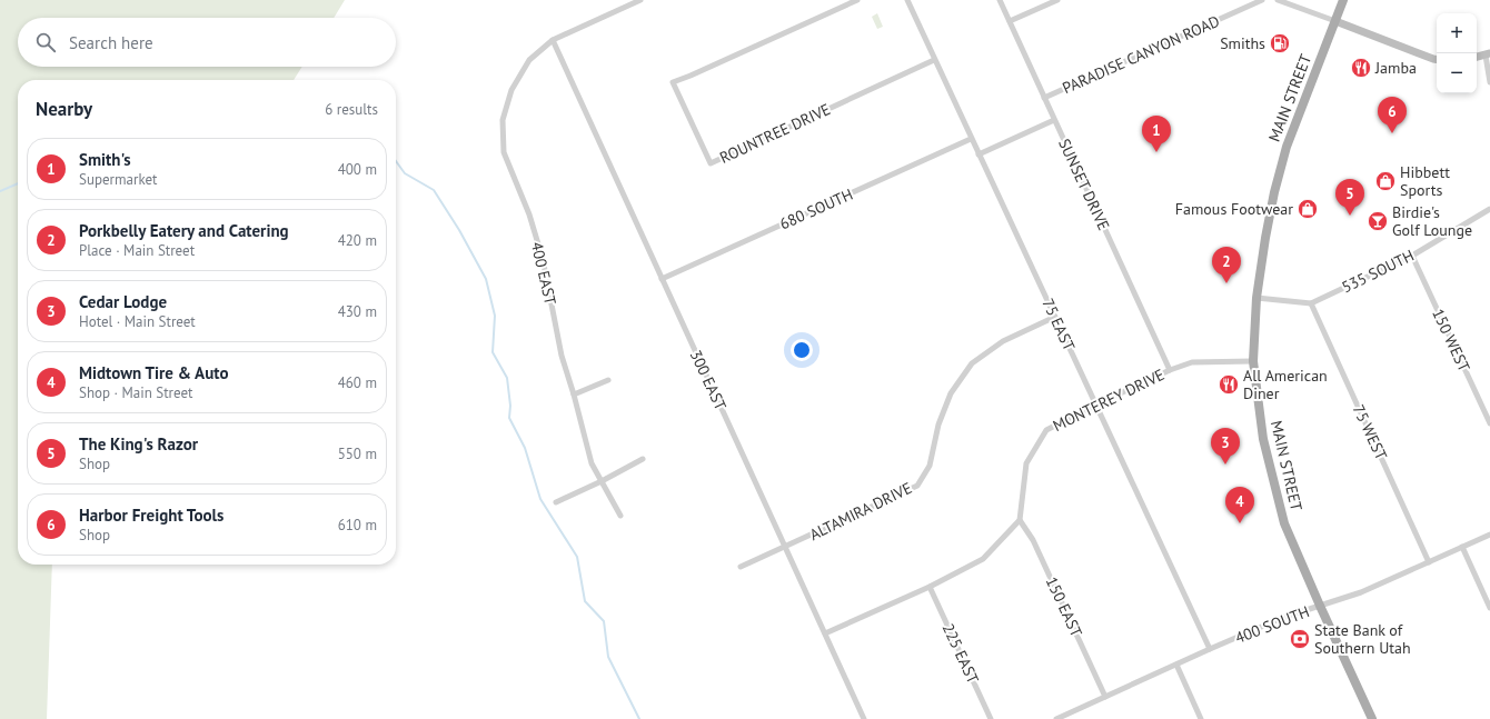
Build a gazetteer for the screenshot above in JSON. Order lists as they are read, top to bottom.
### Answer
{
  "streets": {
    "main road": ["MAIN STREET"],
    "street": [
      "PARADISE CANYON ROAD",
      "ROUNTREE DRIVE",
      "SUNSET DRIVE",
      "680 SOUTH",
      "535 SOUTH",
      "400 EAST",
      "75 EAST",
      "150 WEST",
      "300 EAST",
      "MONTEREY DRIVE",
      "75 WEST",
      "ALTAMIRA DRIVE",
      "150 EAST",
      "400 SOUTH",
      "225 EAST"
    ]
  },
  "crossings": [
    ["PARADISE CANYON ROAD", "SUNSET DRIVE"],
    ["MAIN STREET", "MONTEREY DRIVE"],
    ["MAIN STREET", "400 SOUTH"],
    ["ROUNTREE DRIVE", "75 EAST"],
    ["SUNSET DRIVE", "MONTEREY DRIVE"],
    ["680 SOUTH", "75 EAST"],
    ["680 SOUTH", "300 EAST"],
    ["535 SOUTH", "150 WEST"],
    ["535 SOUTH", "75 WEST"],
    ["400 EAST", "300 EAST"],
    ["75 EAST", "MONTEREY DRIVE"],
    ["75 EAST", "ALTAMIRA DRIVE"],
    ["75 EAST", "400 SOUTH"],
    ["300 EAST", "ALTAMIRA DRIVE"],
    ["MONTEREY DRIVE", "150 EAST"],
    ["75 WEST", "400 SOUTH"],
    ["150 EAST", "400 SOUTH"]
  ],
  "places": {
    "fuel station": ["Smiths"],
    "restaurant": ["Jamba", "All American Diner"],
    "shop": ["Hibbett Sports", "Famous Footwear"],
    "bar": ["Birdie's Golf Lounge"],
    "bank": ["State Bank of Southern Utah"]
  },
  "page": {
    "map_buttons": ["+", "−"],
    "search": "Search here",
    "heading": ["Nearby", "6 results"],
    "pins": [
      "6",
      "1",
      "5",
      "2",
      "3",
      "4"
    ],
    "list": [
      {
        "mark": "1",
        "name": "Smith's",
        "note": "Supermarket",
        "value": "400 m"
      },
      {
        "mark": "2",
        "name": "Porkbelly Eatery and Catering",
        "note": "Place · Main Street",
        "value": "420 m"
      },
      {
        "mark": "3",
        "name": "Cedar Lodge",
        "note": "Hotel · Main Street",
        "value": "430 m"
      },
      {
        "mark": "4",
        "name": "Midtown Tire & Auto",
        "note": "Shop · Main Street",
        "value": "460 m"
      },
      {
        "mark": "5",
        "name": "The King's Razor",
        "note": "Shop",
        "value": "550 m"
      },
      {
        "mark": "6",
        "name": "Harbor Freight Tools",
        "note": "Shop",
        "value": "610 m"
      }
    ]
  }
}
